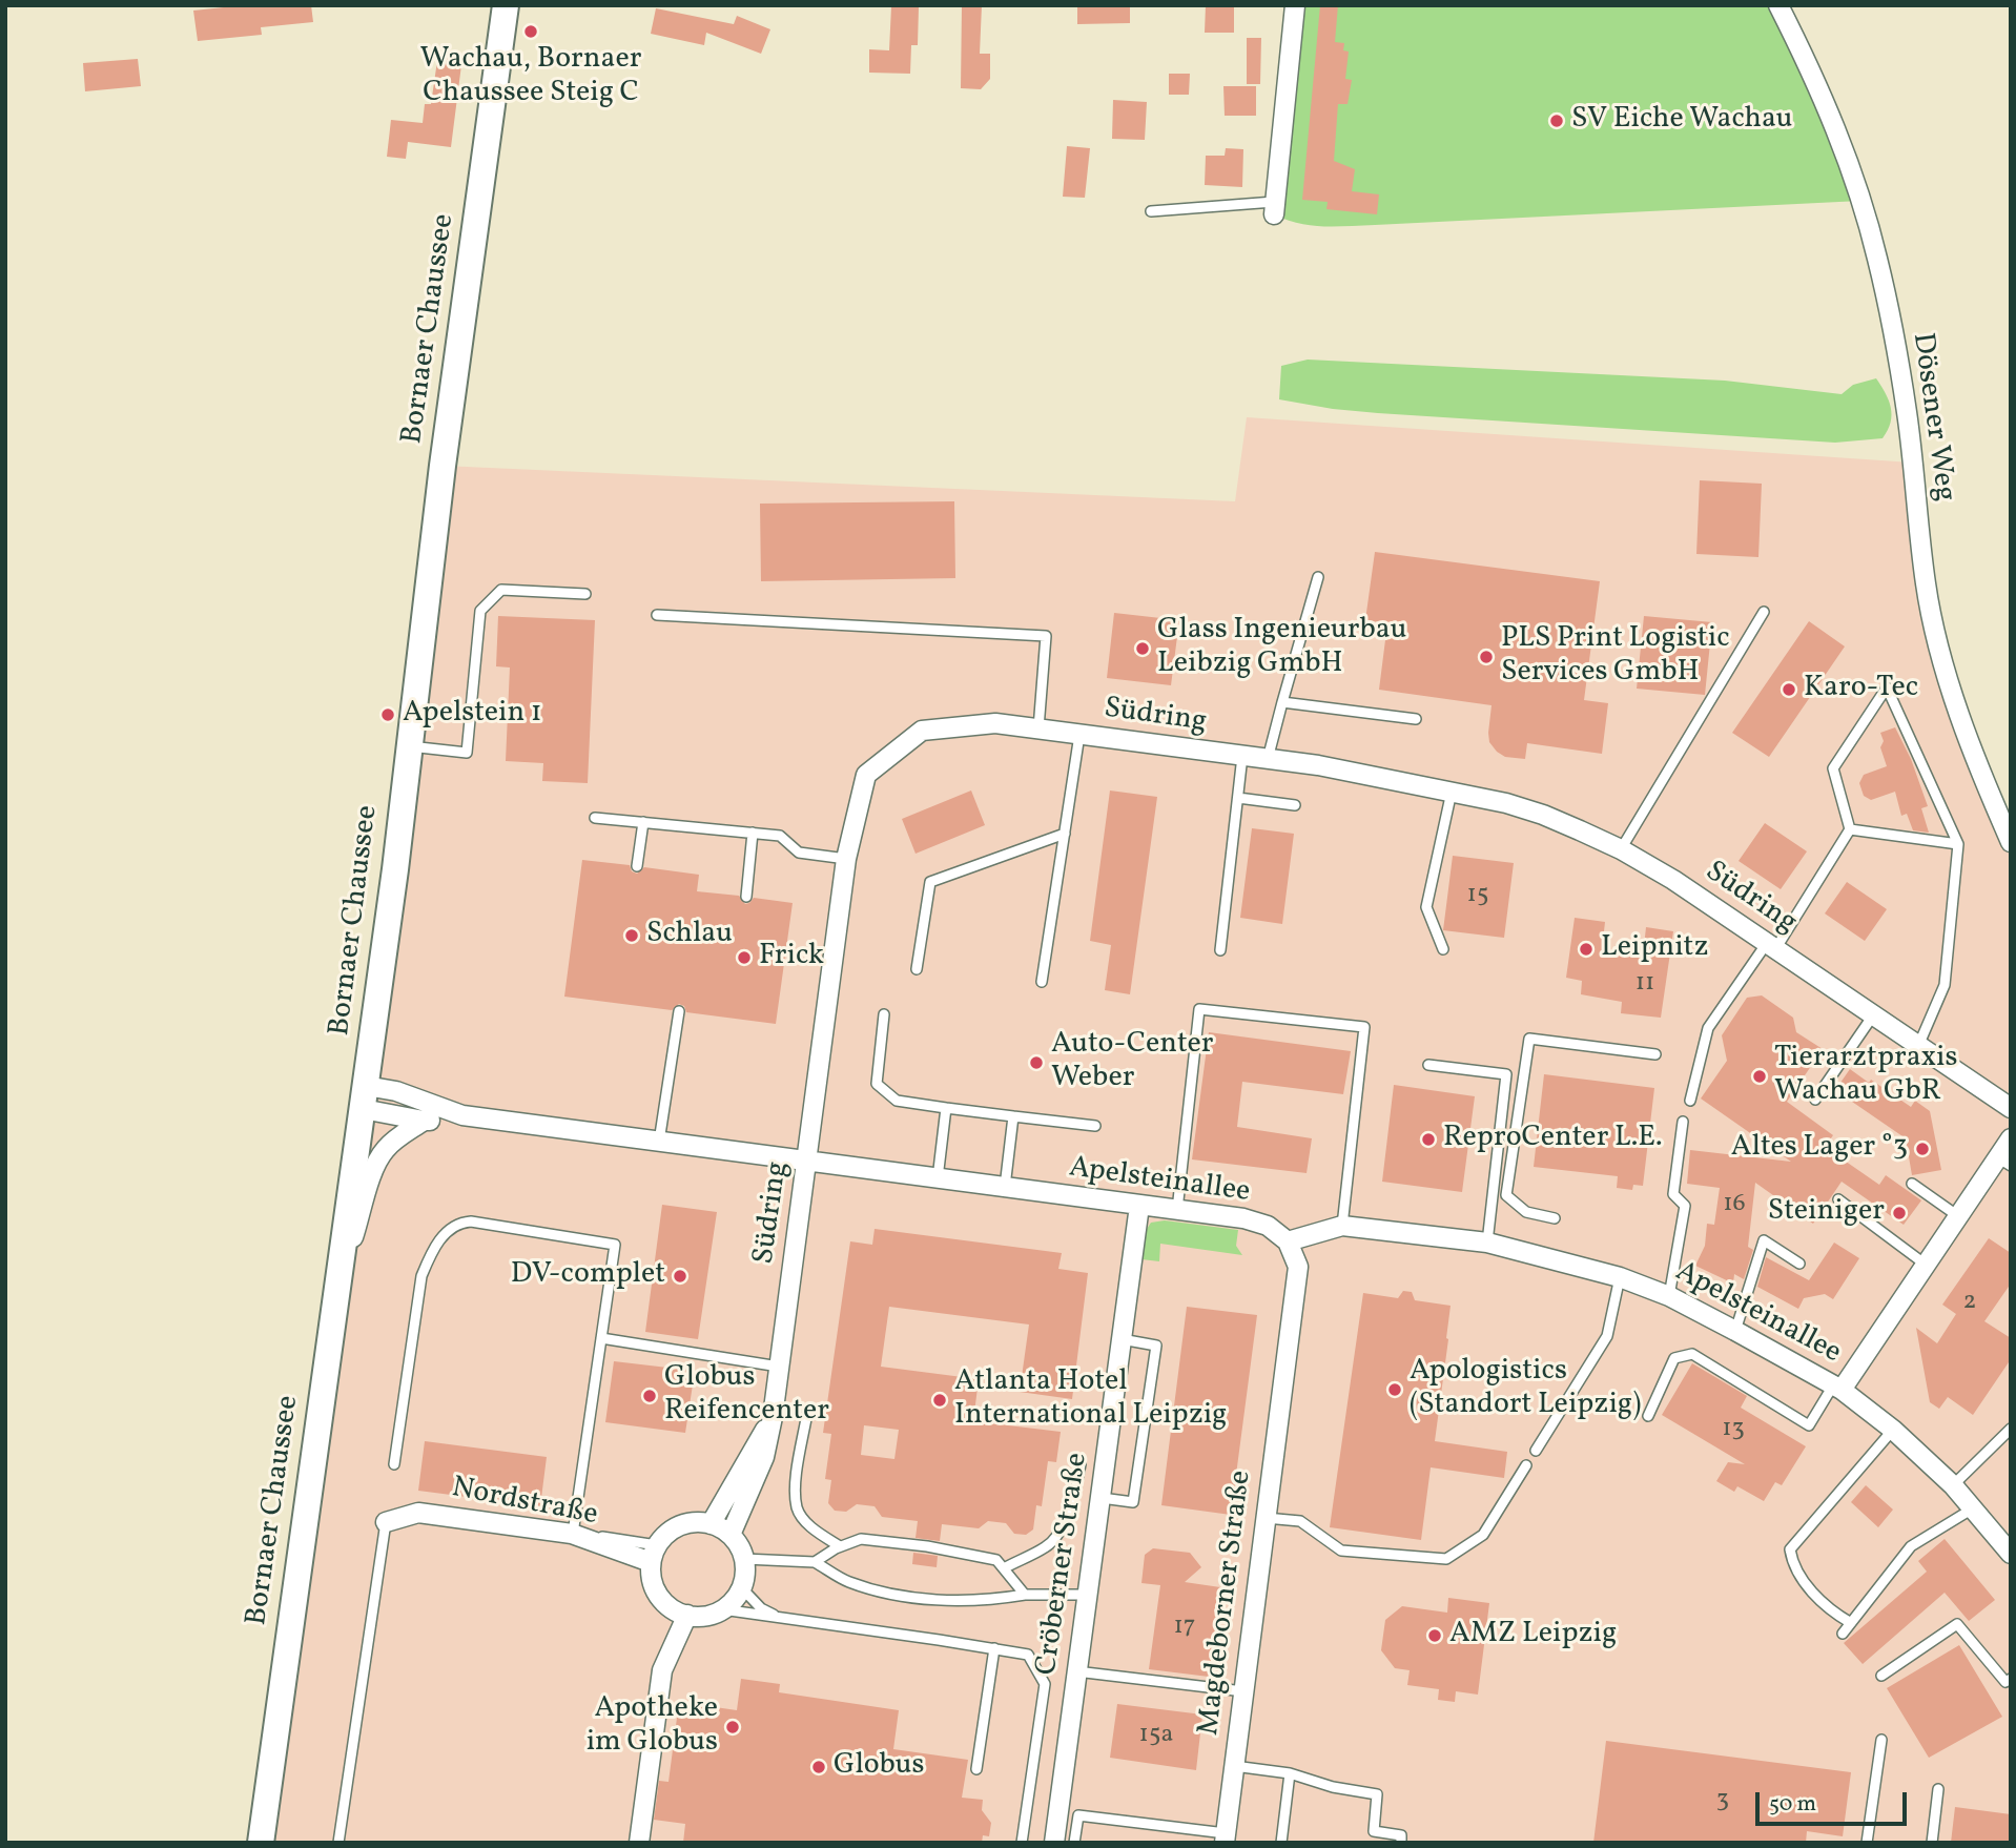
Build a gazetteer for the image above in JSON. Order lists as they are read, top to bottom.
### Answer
{
  "streets": {
    "main road": ["Bornaer Chaussee"],
    "street": [
      "Dösener Weg",
      "Südring",
      "Apelsteinallee",
      "Nordstraße",
      "Cröberner Straße",
      "Magdeborner Straße"
    ]
  },
  "crossings": [
    ["Bornaer Chaussee", "Apelsteinallee"],
    ["Südring", "Apelsteinallee"],
    ["Südring", "Nordstraße"],
    ["Apelsteinallee", "Cröberner Straße"],
    ["Apelsteinallee", "Magdeborner Straße"]
  ],
  "places": [
    "Wachau, Bornaer Chaussee Steig C",
    "SV Eiche Wachau",
    "Glass Ingenieurbau Leibzig GmbH",
    "PLS Print Logistic Services GmbH",
    "Karo-Tec",
    "Apelstein 1",
    "Schlau",
    "Leipnitz",
    "Frick",
    "Auto-Center Weber",
    "Tierarztpraxis Wachau GbR",
    "ReproCenter L.E.",
    "Altes Lager °3",
    "Steiniger",
    "DV-complet",
    "Apologistics (Standort Leipzig)",
    "Globus Reifencenter",
    "Atlanta Hotel International Leipzig",
    "AMZ Leipzig",
    "Apotheke im Globus",
    "Globus"
  ],
  "house_numbers": [
    "15",
    "11",
    "16",
    "2",
    "13",
    "17",
    "15a",
    "3"
  ],
  "scale_bar": "50 m"
}
